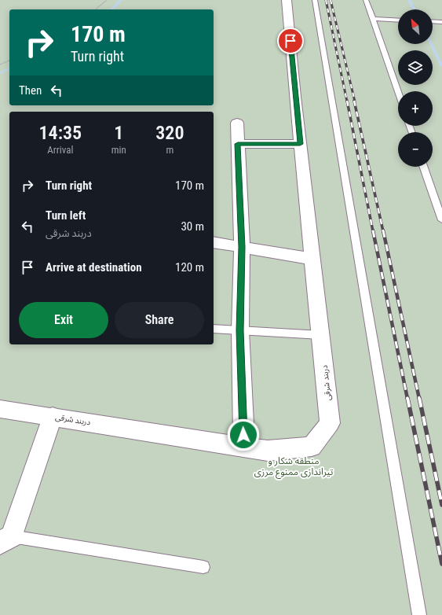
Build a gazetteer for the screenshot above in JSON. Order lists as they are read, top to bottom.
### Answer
{
  "streets": {
    "street": ["دربند شرقی"]
  },
  "parks": ["منطقه شکار و تیراندازی ممنوع مرزی"],
  "north": "top left",
  "page": {
    "map_buttons": ["+", "−"],
    "turn": ["170 m", "Turn right"],
    "then": "Then",
    "eta": [
      "14:35",
      "Arrival",
      "1",
      "min",
      "320",
      "m"
    ],
    "list": [
      {
        "name": "Turn right",
        "value": "170 m"
      },
      {
        "name": "Turn left",
        "note": "دربند شرقی",
        "value": "30 m"
      },
      {
        "name": "Arrive at destination",
        "value": "120 m"
      }
    ],
    "buttons": ["Exit", "Share"]
  }
}
